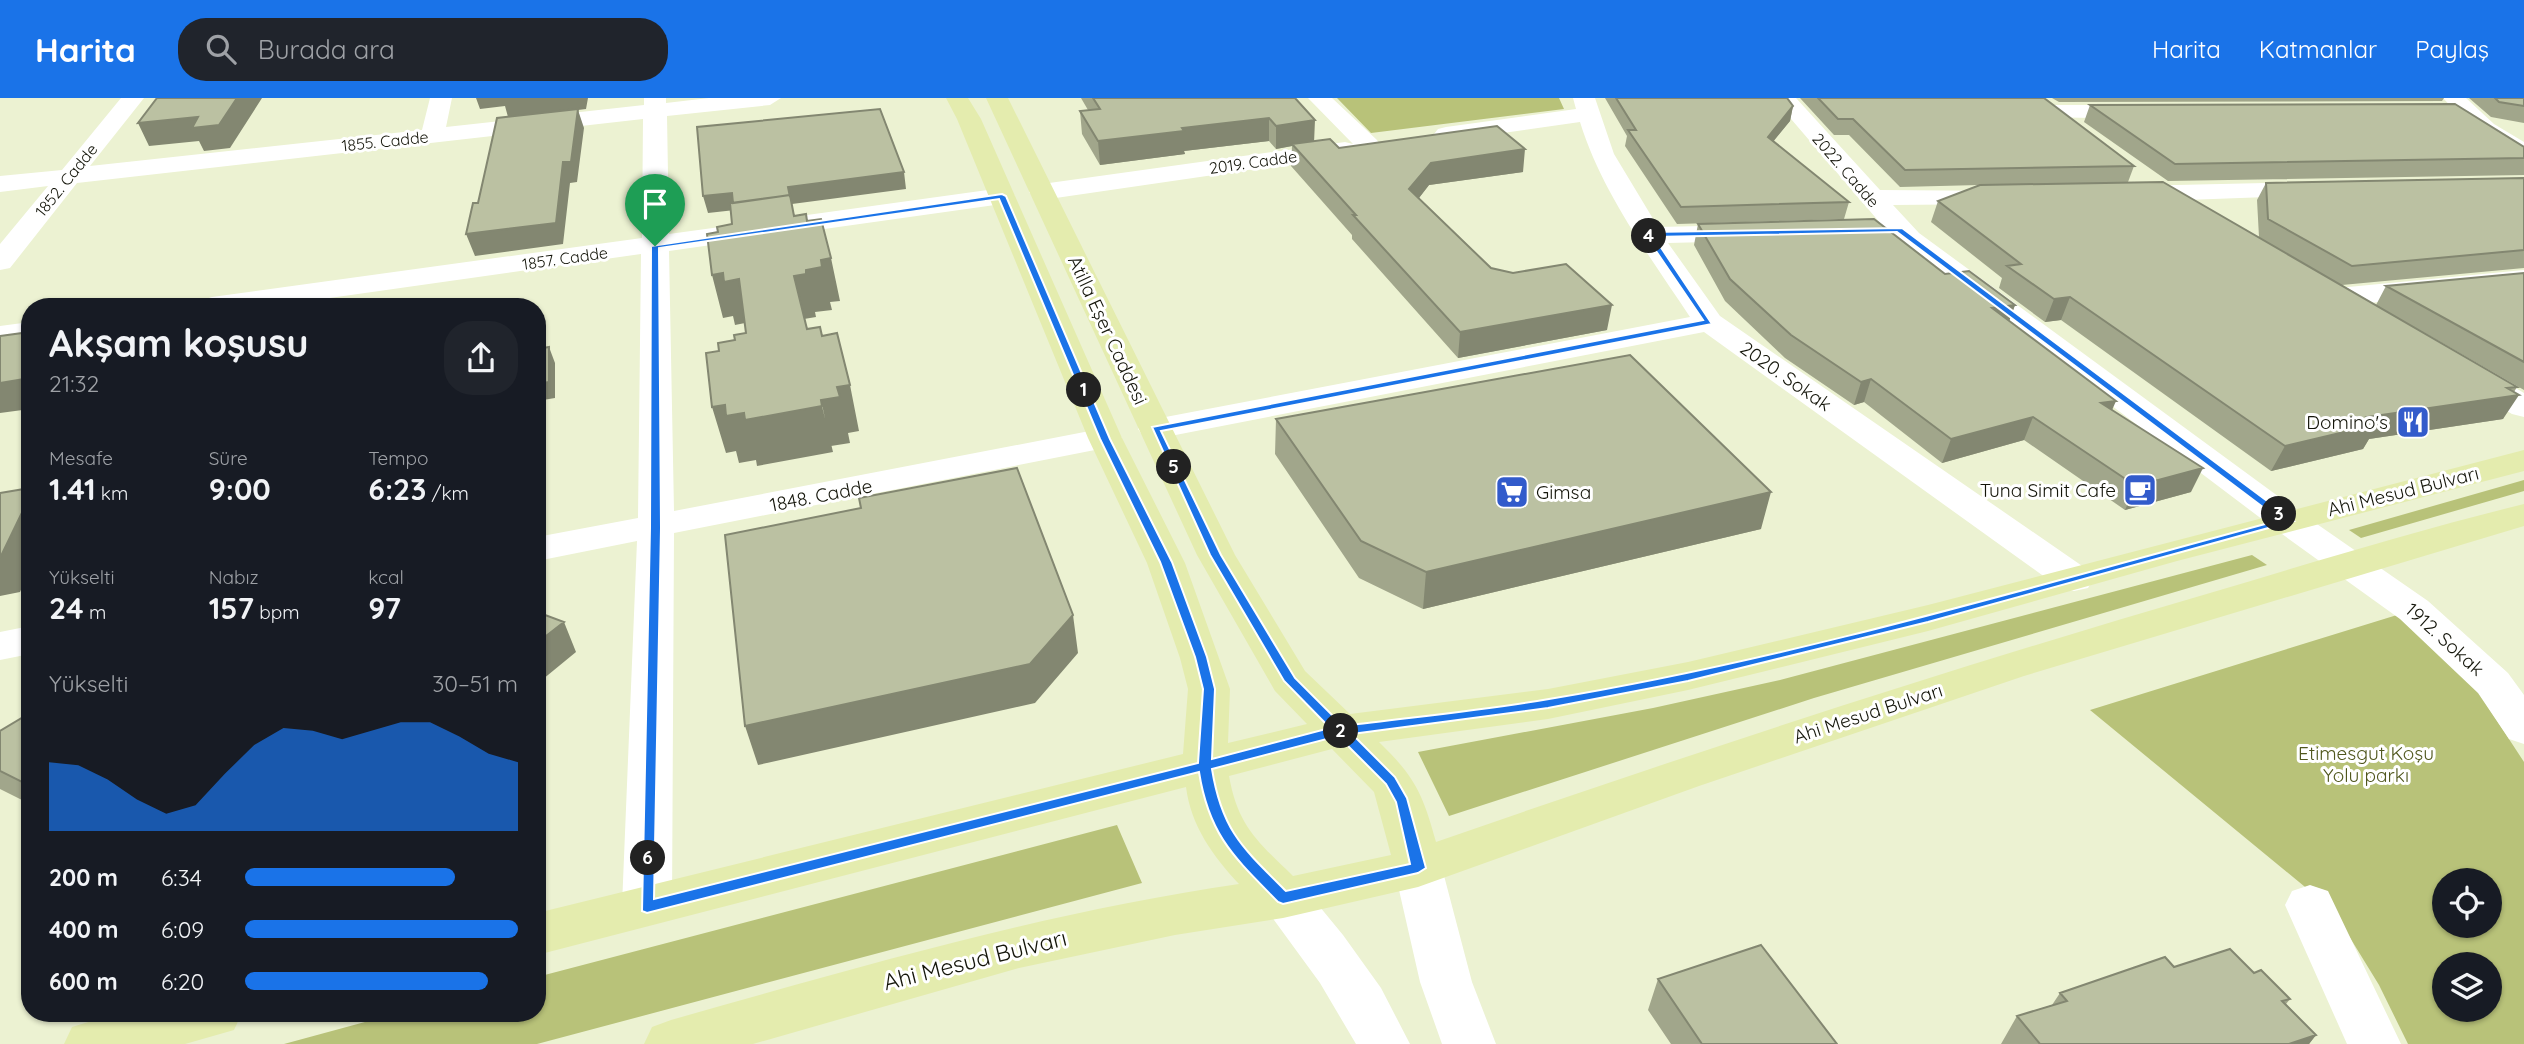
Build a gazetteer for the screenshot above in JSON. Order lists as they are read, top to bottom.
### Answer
{
  "streets": {
    "main road": ["Atilla Eşer Caddesi", "Ahi Mesud Bulvarı"],
    "street": [
      "1855. Cadde",
      "2019. Cadde",
      "2022. Cadde",
      "1852. Cadde",
      "1857. Cadde",
      "2020. Sokak",
      "1848. Cadde",
      "1912. Sokak"
    ]
  },
  "crossings": [
    ["1855. Cadde", "1852. Cadde"],
    ["2019. Cadde", "Atilla Eşer Caddesi"],
    ["2022. Cadde", "Ahi Mesud Bulvarı"],
    ["2022. Cadde", "1912. Sokak"],
    ["Atilla Eşer Caddesi", "Ahi Mesud Bulvarı"],
    ["2020. Sokak", "Ahi Mesud Bulvarı"],
    ["Ahi Mesud Bulvarı", "1912. Sokak"]
  ],
  "parks": ["Etimesgut Koşu Yolu parkı"],
  "places": {
    "restaurant": ["Domino's"],
    "cafe": ["Tuna Simit Cafe"],
    "supermarket": ["Gimsa"]
  },
  "page": {
    "header": "Harita",
    "search": "Burada ara",
    "nav": ["Harita", "Katmanlar", "Paylaş"],
    "pins": [
      "4",
      "1",
      "5",
      "3",
      "2",
      "6"
    ],
    "heading": ["Akşam koşusu", "21:32"],
    "stats": [
      ["Mesafe", "1.41 km"],
      ["Süre", "9:00"],
      ["Tempo", "6:23 /km"],
      ["Yükselti", "24 m"],
      ["Nabız", "157 bpm"],
      ["kcal", "97"]
    ],
    "chart": ["Yükselti", "30–51 m"],
    "list": [
      {
        "name": "200 m",
        "note": "6:34"
      },
      {
        "name": "400 m",
        "note": "6:09"
      },
      {
        "name": "600 m",
        "note": "6:20"
      }
    ]
  }
}
